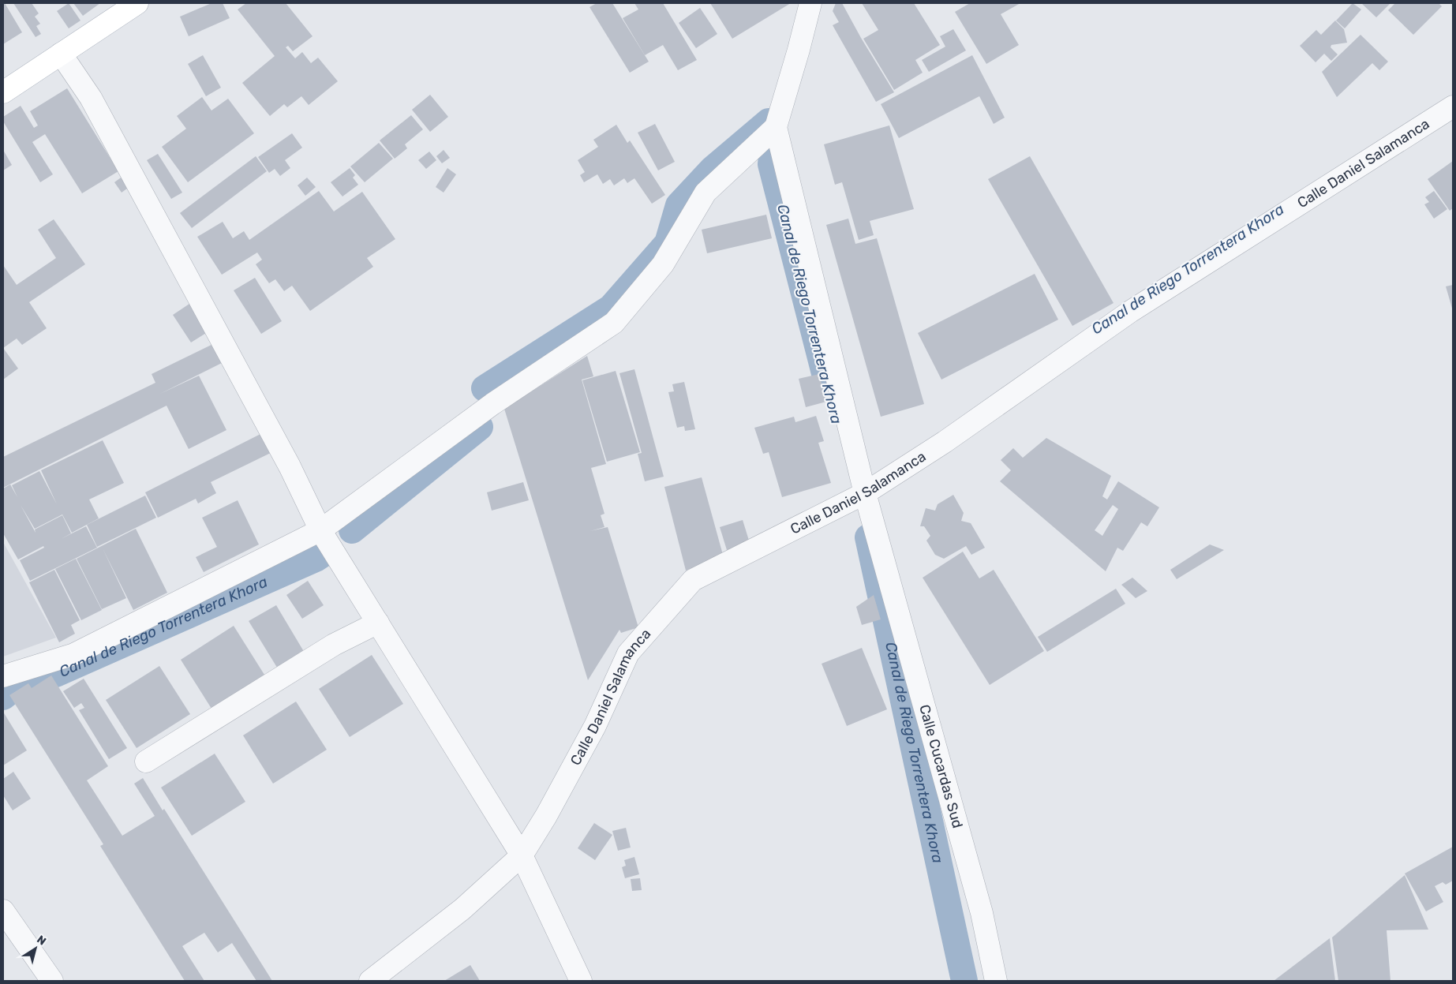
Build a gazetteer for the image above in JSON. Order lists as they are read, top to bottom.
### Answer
{
  "streets": {
    "street": ["Calle Daniel Salamanca", "Calle Cucardas Sud"]
  },
  "crossings": [
    ["Calle Daniel Salamanca", "Calle Cucardas Sud"]
  ],
  "water": ["Canal de Riego Torrentera Khora"],
  "north": "top right"
}
